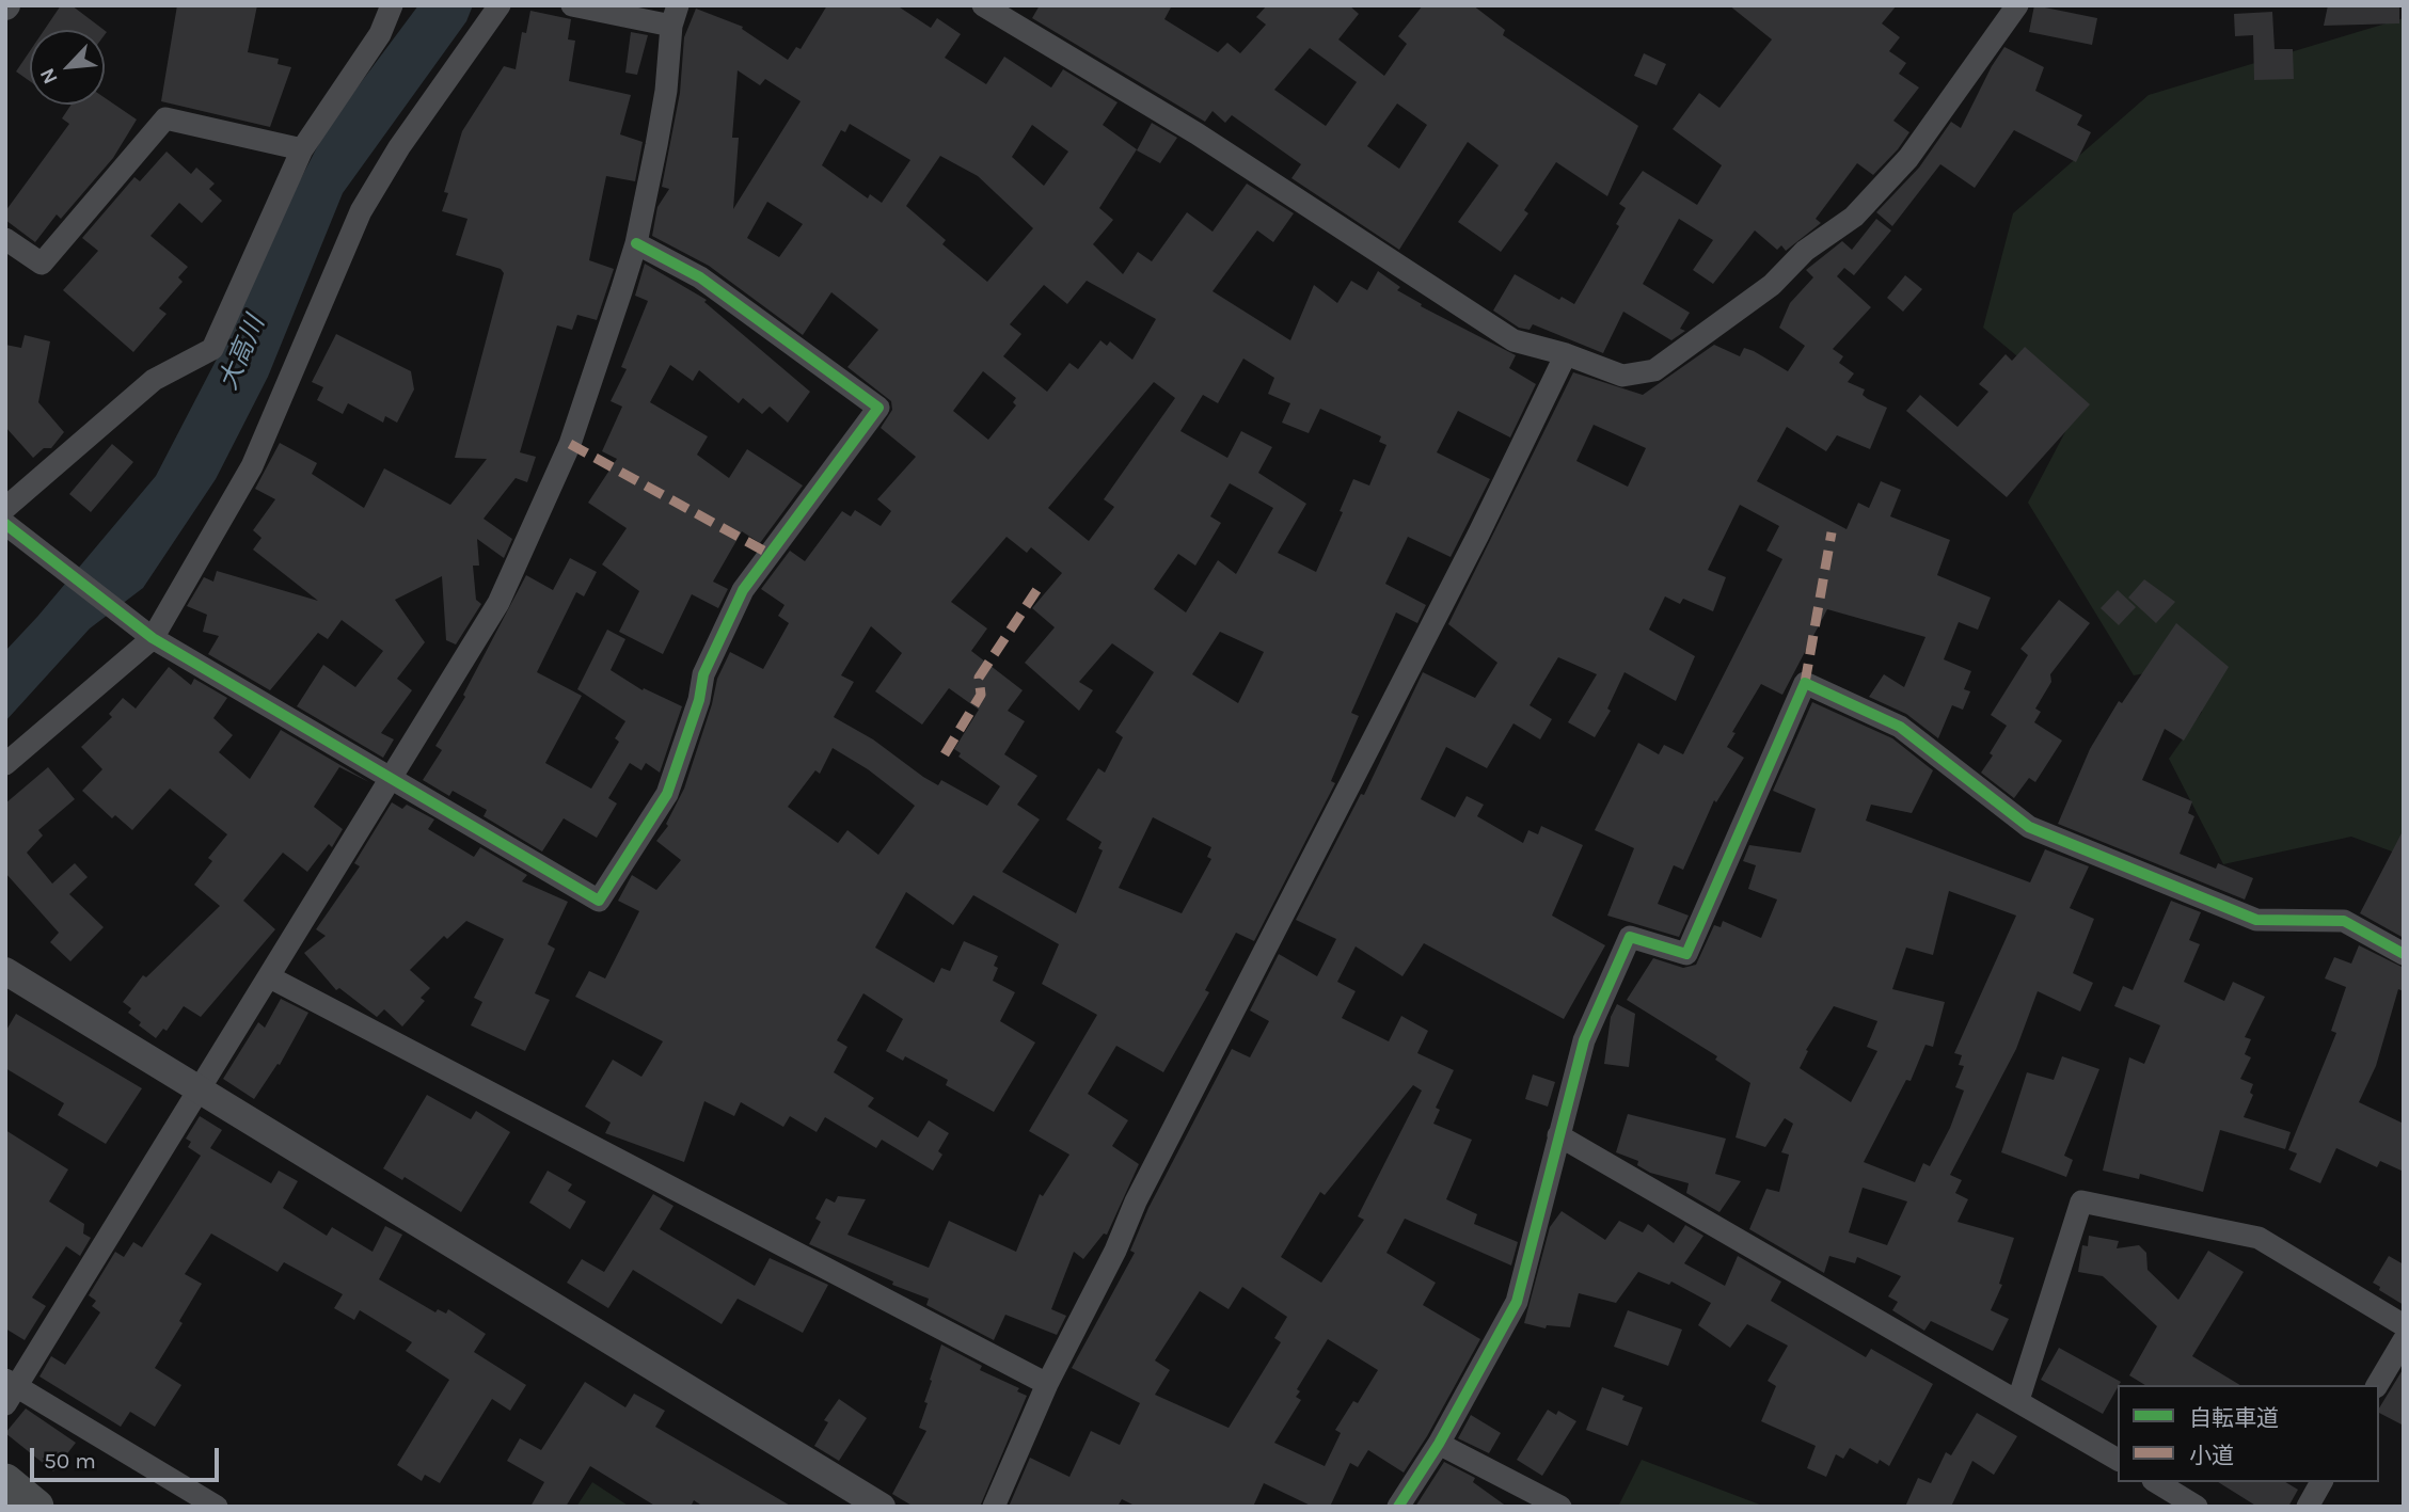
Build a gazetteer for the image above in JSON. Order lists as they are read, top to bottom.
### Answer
{
  "water": ["大高川"],
  "legend": ["自転車道", "小道"],
  "scale_bar": "50 m",
  "north": "bottom left"
}
